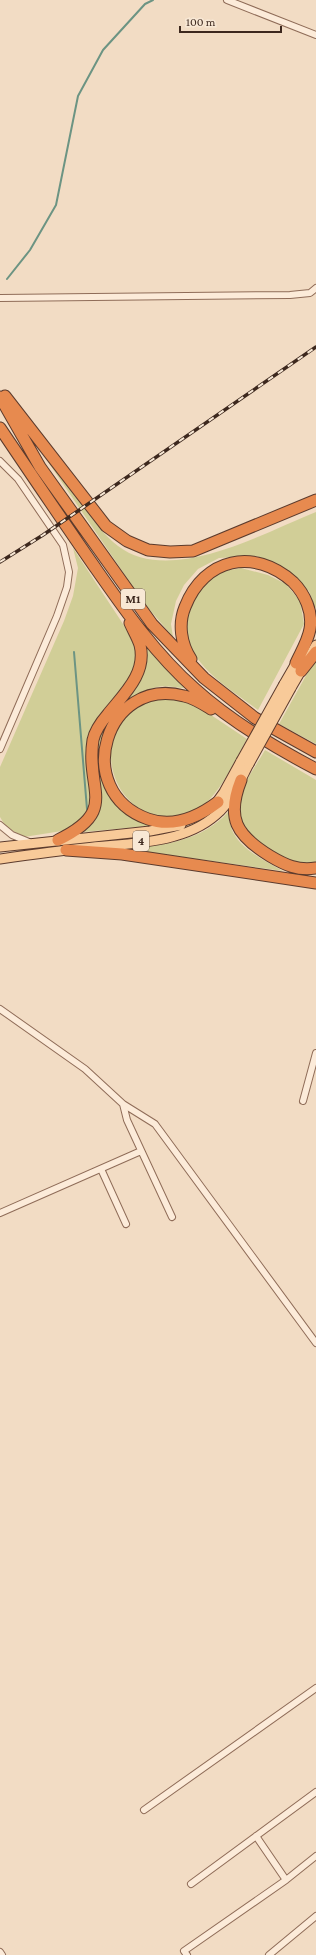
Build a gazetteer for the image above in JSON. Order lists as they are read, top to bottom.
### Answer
{
  "streets": {
    "highway": ["M1"],
    "main road": ["4"]
  },
  "scale_bar": "100 m"
}
